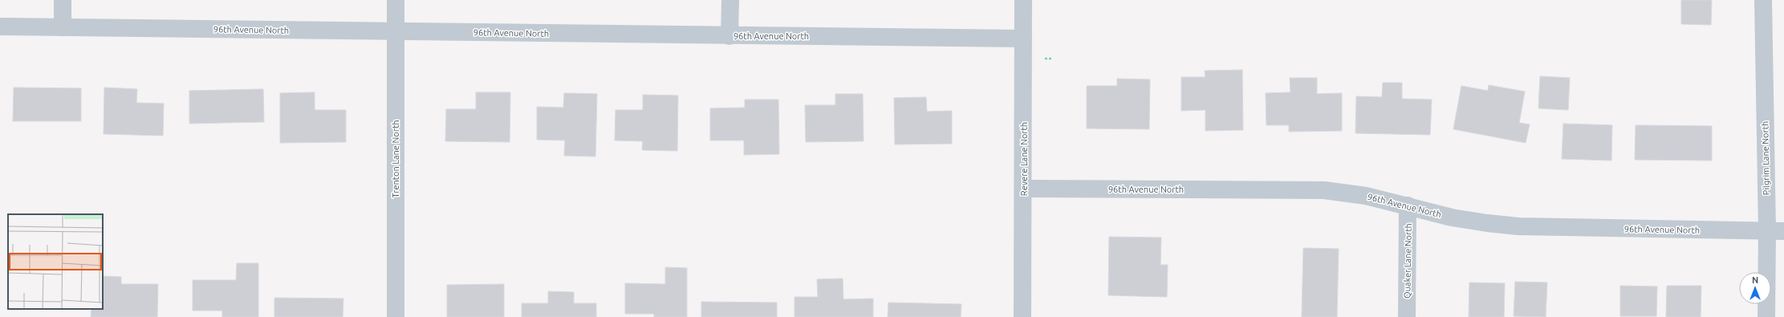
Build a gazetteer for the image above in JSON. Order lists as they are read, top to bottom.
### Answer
{
  "streets": {
    "street": [
      "96th Avenue North",
      "Pilgrim Lane North",
      "Trenton Lane North",
      "Revere Lane North",
      "Quaker Lane North"
    ]
  },
  "crossings": [
    ["96th Avenue North", "Pilgrim Lane North"],
    ["96th Avenue North", "Trenton Lane North"],
    ["96th Avenue North", "Revere Lane North"],
    ["96th Avenue North", "Quaker Lane North"]
  ],
  "north": "top"
}
